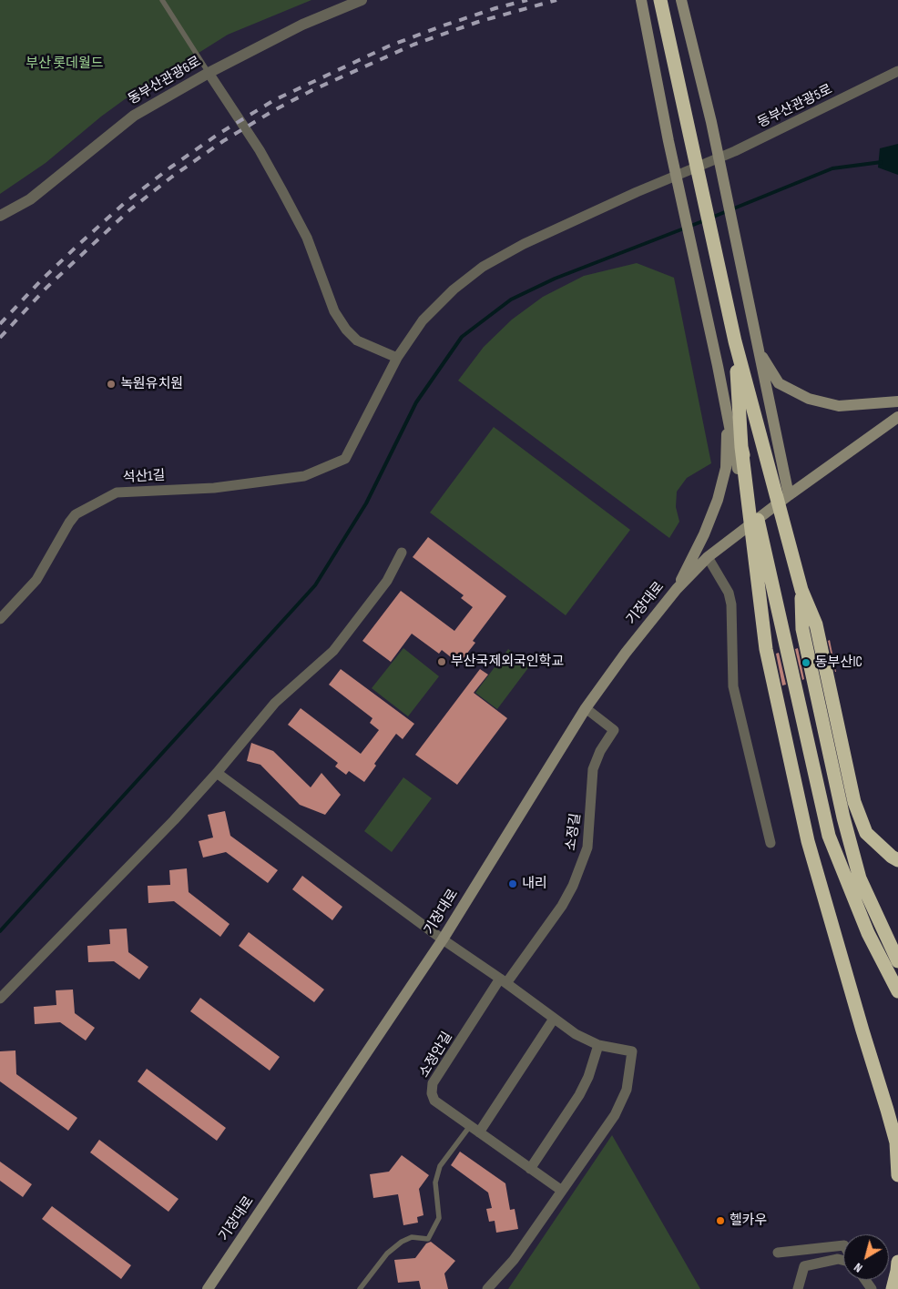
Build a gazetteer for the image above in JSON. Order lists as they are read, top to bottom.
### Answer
{
  "streets": {
    "main road": ["기장대로"],
    "street": [
      "동부산관광6로",
      "동부산관광5로",
      "석산1길",
      "소정길",
      "소정안길"
    ]
  },
  "crossings": [
    ["동부산관광5로", "석산1길"],
    ["기장대로", "소정길"],
    ["소정길", "소정안길"]
  ],
  "parks": ["부산 롯데월드"],
  "places": [
    "녹원유치원",
    "부산국제외국인학교",
    "동부산IC",
    "내리",
    "헬카우"
  ],
  "north": "bottom left"
}
